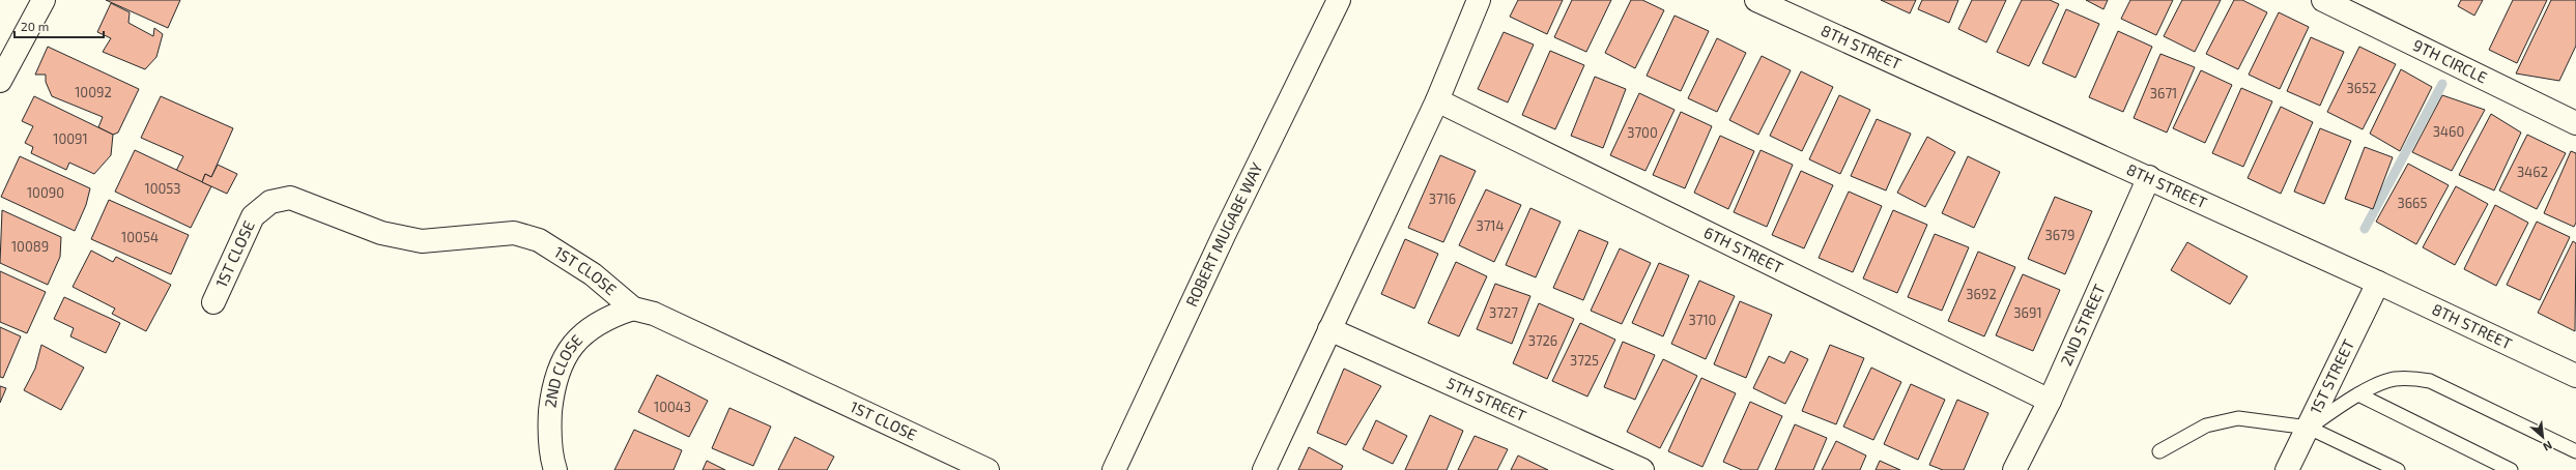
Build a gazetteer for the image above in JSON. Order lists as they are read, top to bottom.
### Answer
{
  "streets": {
    "street": [
      "8TH STREET",
      "9TH CIRCLE",
      "ROBERT MUGABE WAY",
      "6TH STREET",
      "1ST CLOSE",
      "2ND STREET",
      "2ND CLOSE",
      "1ST STREET",
      "5TH STREET"
    ]
  },
  "crossings": [
    ["8TH STREET", "2ND STREET"],
    ["8TH STREET", "1ST STREET"],
    ["6TH STREET", "2ND STREET"],
    ["1ST CLOSE", "2ND CLOSE"]
  ],
  "house_numbers": [
    "3652",
    "10092",
    "3671",
    "3460",
    "3700",
    "10091",
    "3462",
    "10053",
    "10090",
    "3716",
    "3665",
    "3714",
    "3679",
    "10054",
    "10089",
    "3692",
    "3727",
    "3691",
    "3710",
    "3726",
    "3725",
    "10043"
  ],
  "scale_bar": "20 m",
  "north": "bottom right"
}
